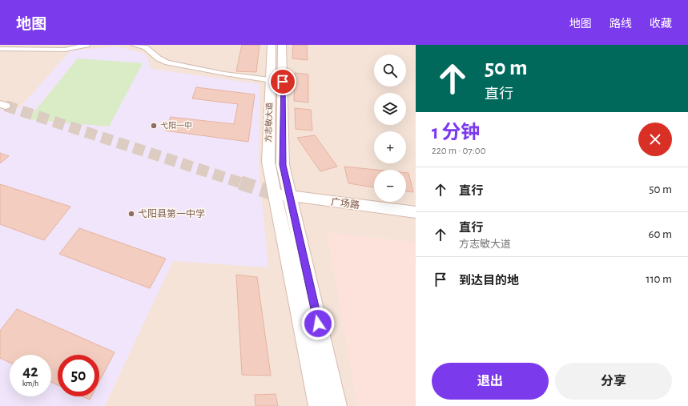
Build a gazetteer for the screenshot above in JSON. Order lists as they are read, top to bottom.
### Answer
{
  "streets": {
    "main road": ["方志敏大道", "广场路"]
  },
  "places": ["弋阳一中", "弋阳县第一中学"],
  "page": {
    "header": "地图",
    "nav": ["地图", "路线", "收藏"],
    "turn": ["50 m", "直行"],
    "map_buttons": ["+", "−"],
    "heading": ["1 分钟", "220 m · 07:00"],
    "list": [
      {
        "name": "直行",
        "value": "50 m"
      },
      {
        "name": "直行",
        "note": "方志敏大道",
        "value": "60 m"
      },
      {
        "name": "到达目的地",
        "value": "110 m"
      }
    ],
    "speed": "42 km/h",
    "limit": "50",
    "buttons": ["退出", "分享"]
  }
}
